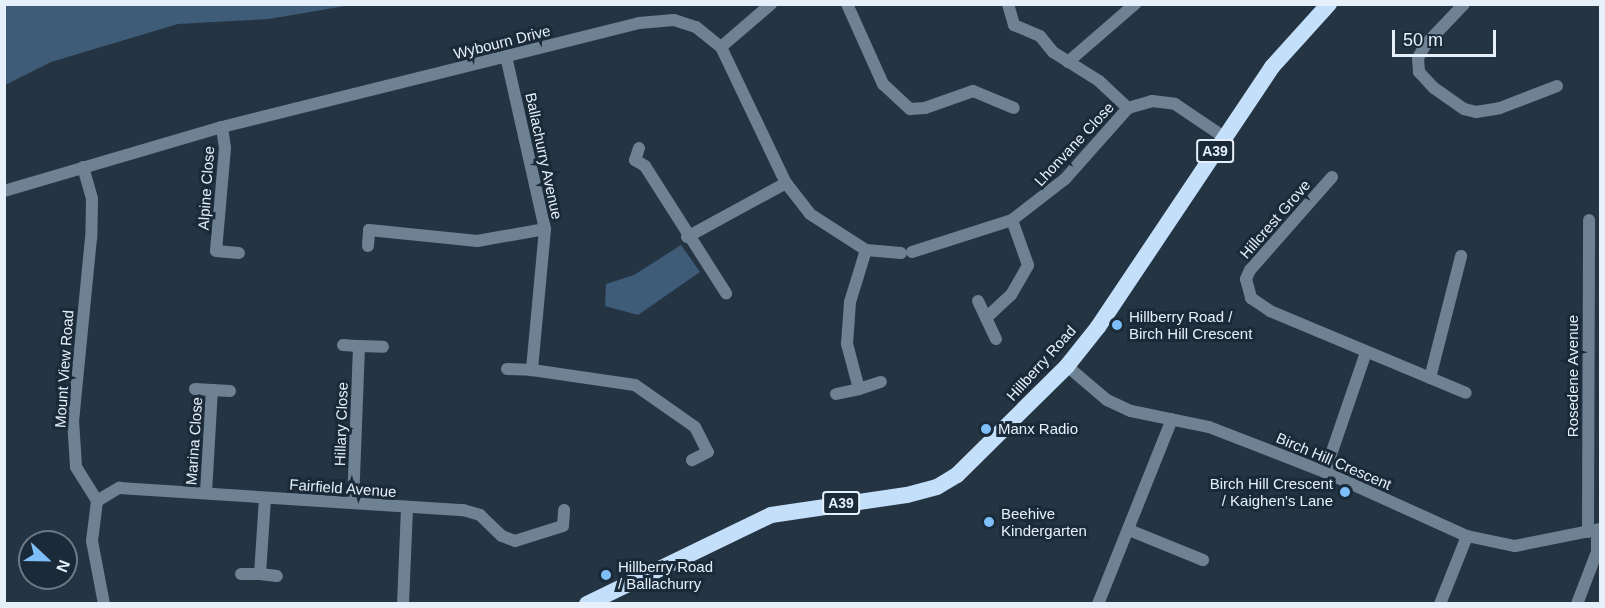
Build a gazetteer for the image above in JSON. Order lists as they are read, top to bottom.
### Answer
{
  "streets": {
    "highway": ["A39", "Hillberry Road"],
    "street": [
      "Wybourn Drive",
      "Lhonvane Close",
      "Ballachurry Avenue",
      "Alpine Close",
      "Hillcrest Grove",
      "Mount View Road",
      "Rosedene Avenue",
      "Hillary Close",
      "Marina Close",
      "Birch Hill Crescent",
      "Fairfield Avenue"
    ]
  },
  "crossings": [
    ["Wybourn Drive", "Lhonvane Close"],
    ["Wybourn Drive", "Ballachurry Avenue"],
    ["Wybourn Drive", "Alpine Close"],
    ["Wybourn Drive", "Mount View Road"],
    ["Lhonvane Close", "Hillberry Road"],
    ["Hillberry Road", "Birch Hill Crescent"],
    ["Mount View Road", "Fairfield Avenue"],
    ["Rosedene Avenue", "Birch Hill Crescent"],
    ["Hillary Close", "Fairfield Avenue"],
    ["Marina Close", "Fairfield Avenue"]
  ],
  "places": [
    "Hillberry Road / Birch Hill Crescent",
    "Manx Radio",
    "Birch Hill Crescent / Kaighen's Lane",
    "Beehive Kindergarten",
    "Hillberry Road / Ballachurry"
  ],
  "scale_bar": "50 m",
  "north": "right"
}
